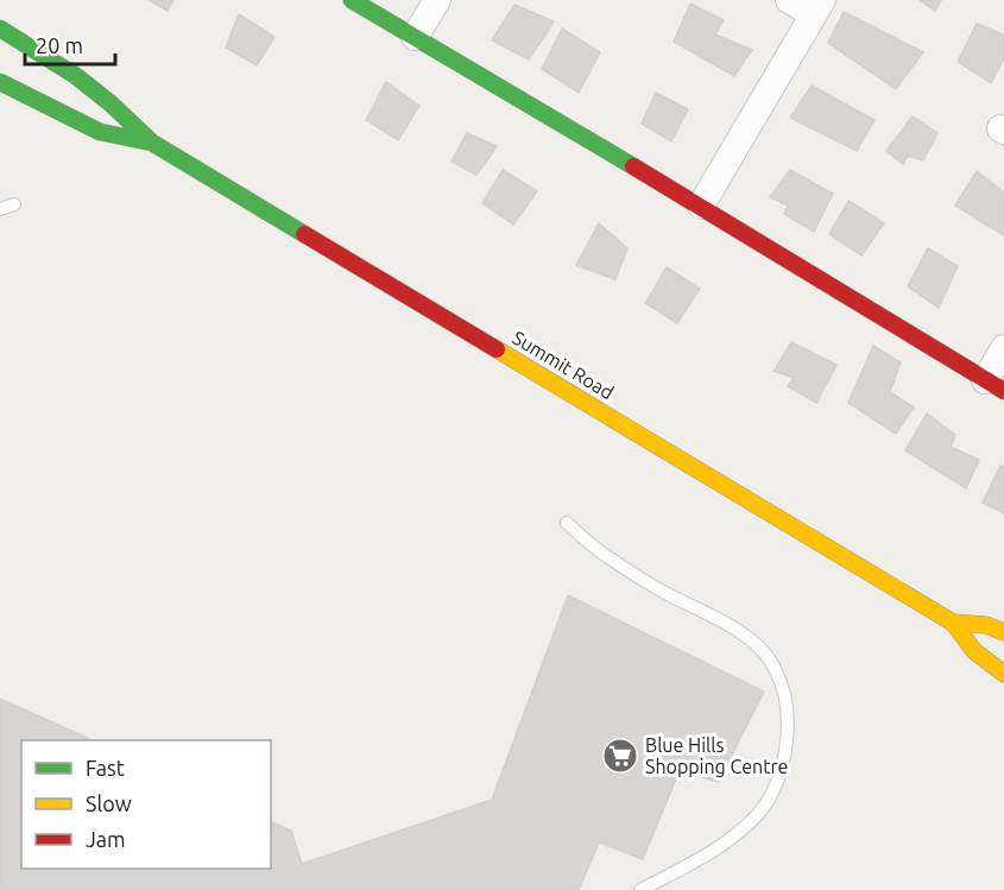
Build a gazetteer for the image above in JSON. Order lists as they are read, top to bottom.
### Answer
{
  "streets": {
    "main road": ["Summit Road"]
  },
  "places": {
    "supermarket": ["Blue Hills Shopping Centre"]
  },
  "legend": ["Fast", "Slow", "Jam"],
  "scale_bar": "20 m"
}
